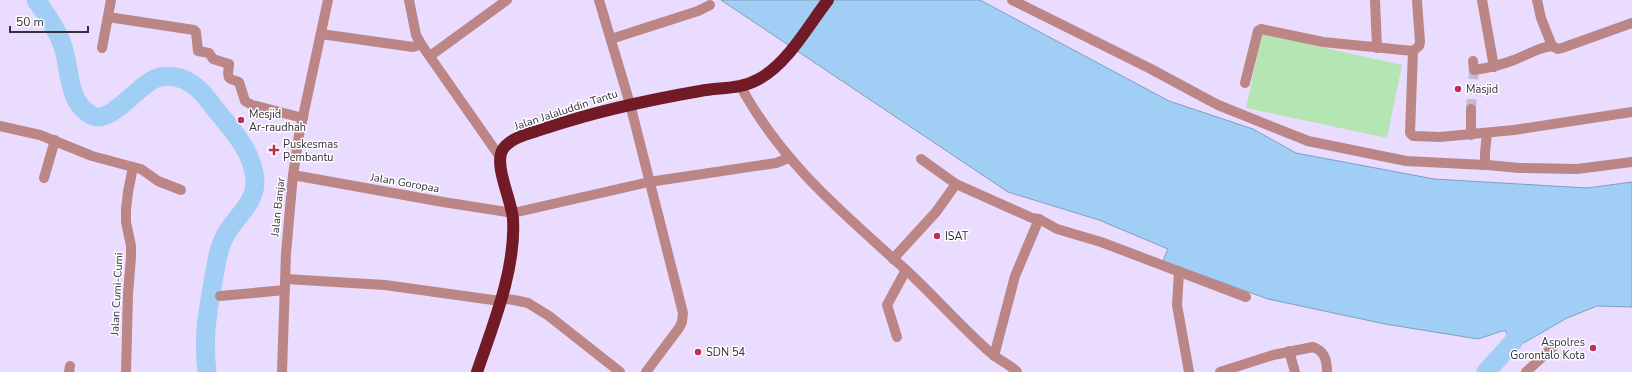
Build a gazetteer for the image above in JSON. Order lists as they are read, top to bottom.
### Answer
{
  "streets": {
    "highway": ["Jalan Jalaluddin Tantu"],
    "street": ["Jalan Goropaa", "Jalan Banjar", "Jalan Cumi-Cumi"]
  },
  "crossings": [
    ["Jalan Goropaa", "Jalan Banjar"]
  ],
  "places": {
    "other": [
      "Masjid",
      "Mesjid Ar-raudhah",
      "ISAT",
      "Aspolres Gorontalo Kota",
      "SDN 54"
    ],
    "health": ["Puskesmas Pembantu"]
  },
  "scale_bar": "50 m"
}
